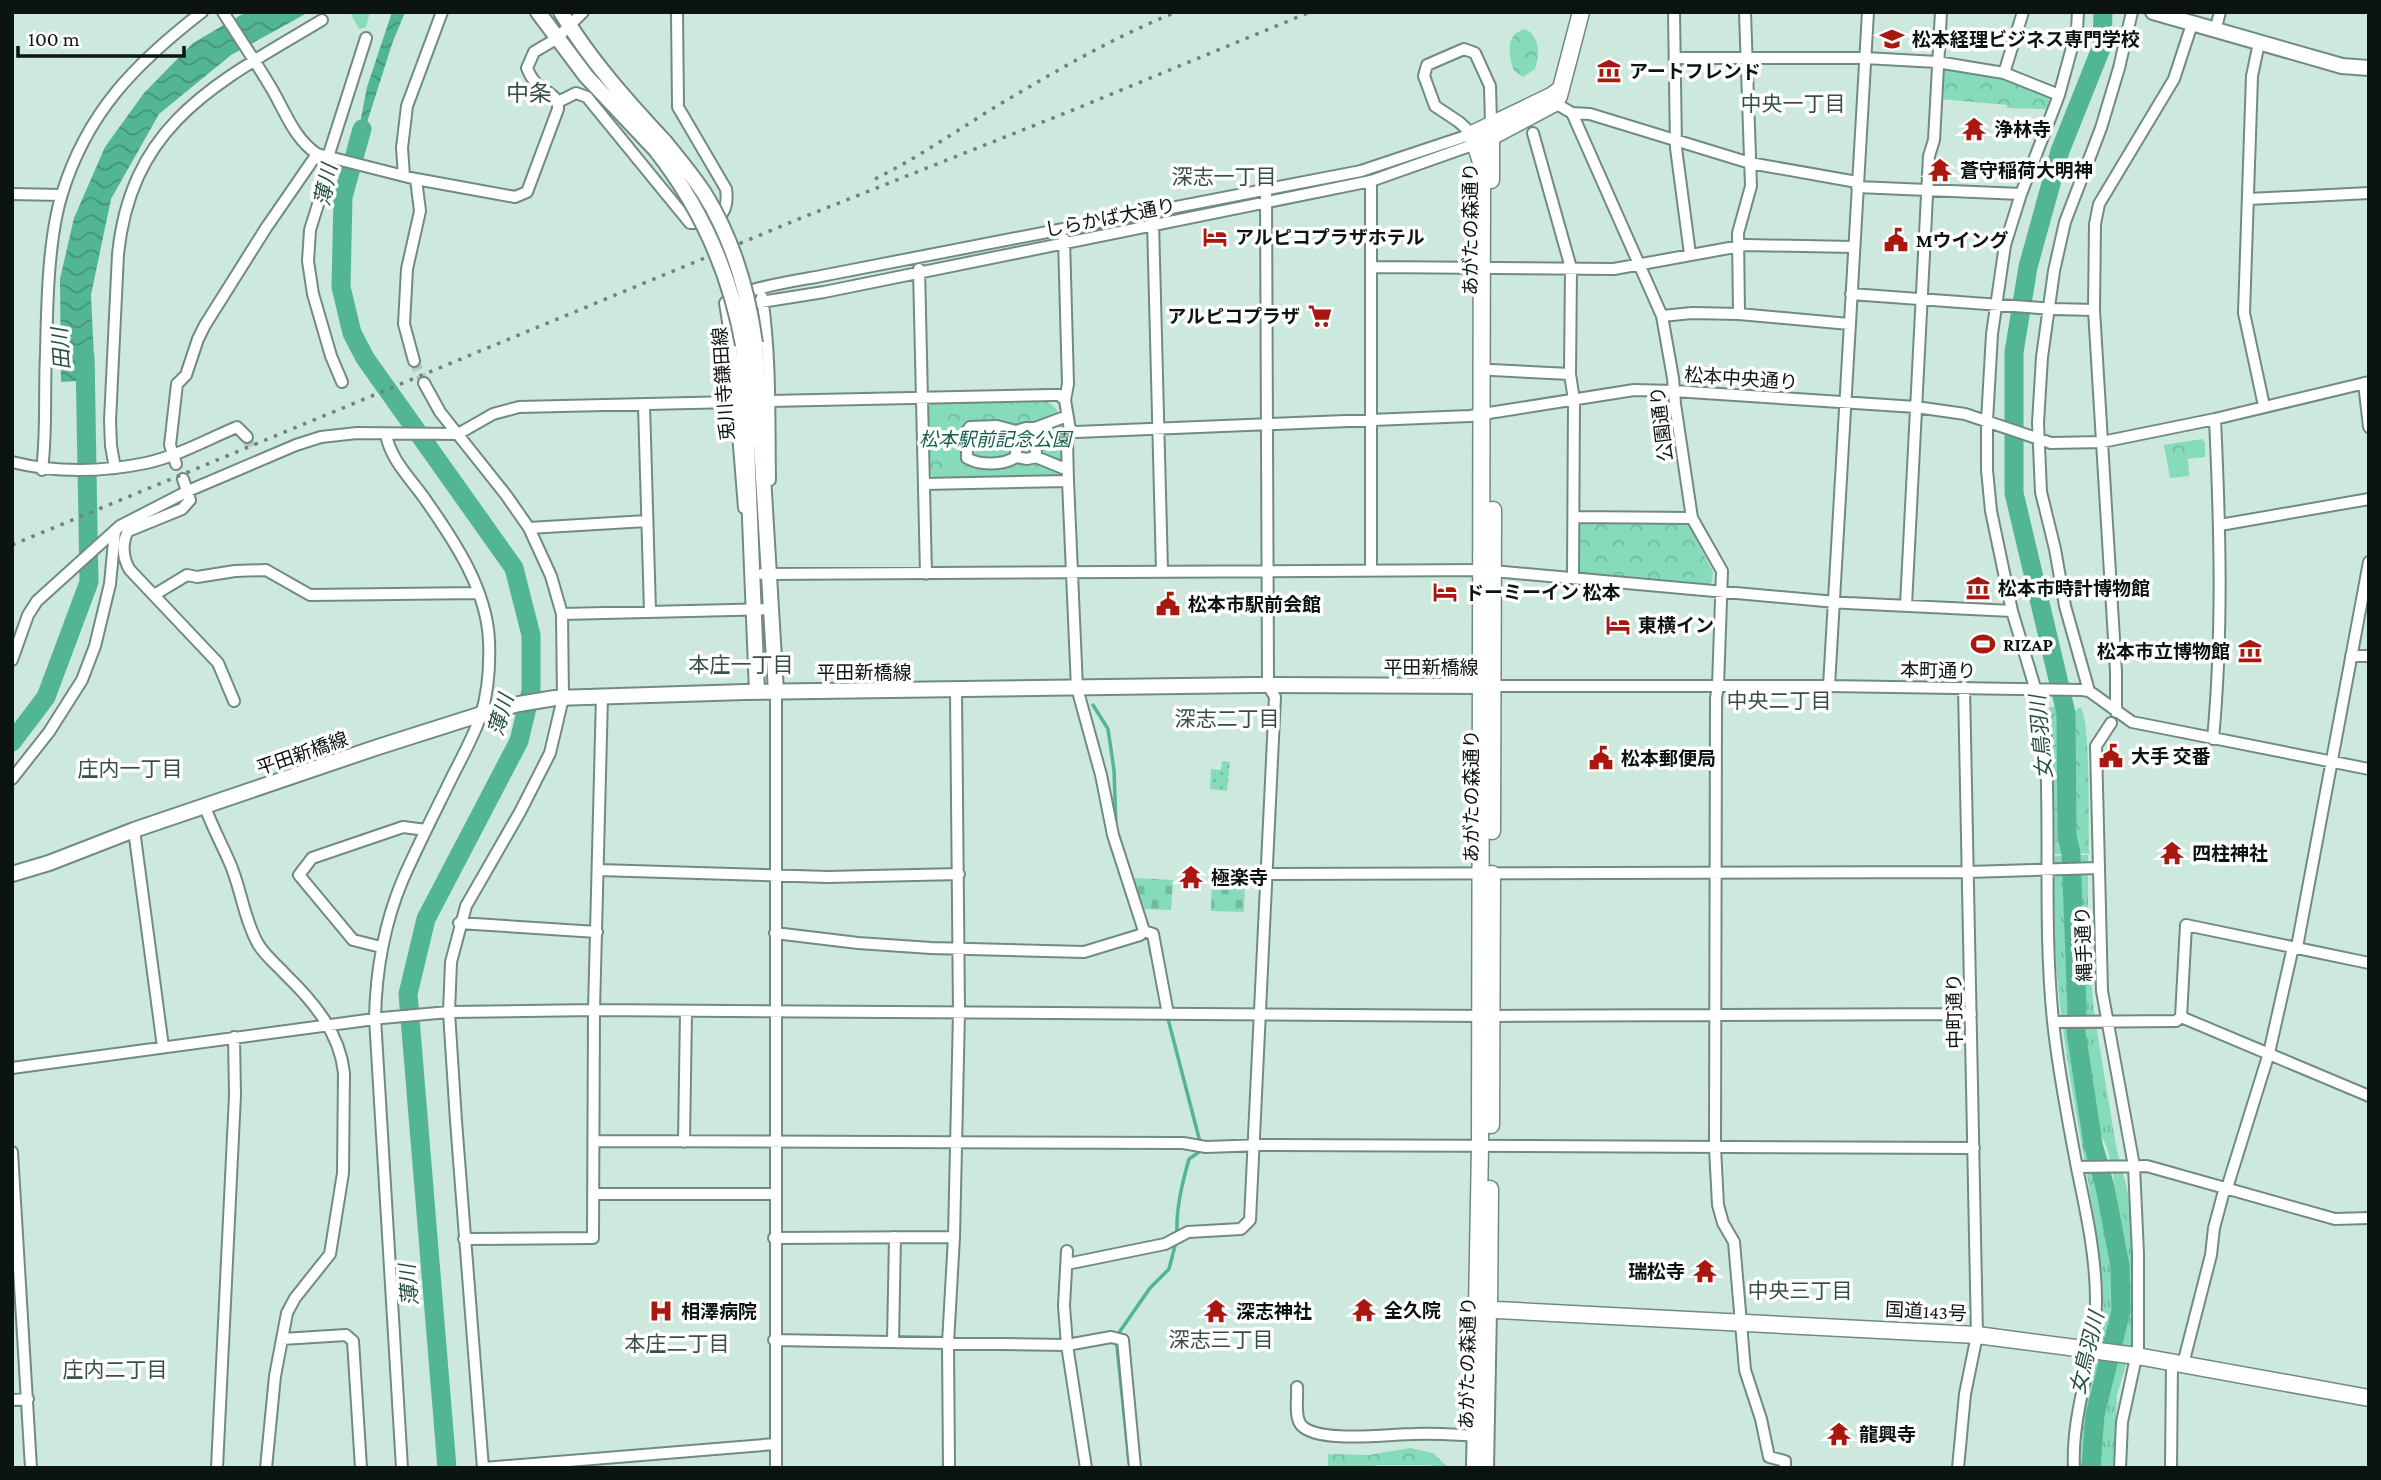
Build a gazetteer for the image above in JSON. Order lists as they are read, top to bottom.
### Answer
{
  "streets": {
    "highway": ["あがたの森通り", "国道143号"],
    "main road": ["兎川寺鎌田線", "平田新橋線"],
    "street": [
      "しらかば大通り",
      "松本中央通り",
      "公園通り",
      "本町通り",
      "縄手通り",
      "中町通り"
    ]
  },
  "crossings": [
    ["しらかば大通り", "あがたの森通り"],
    ["あがたの森通り", "松本中央通り"],
    ["あがたの森通り", "平田新橋線"],
    ["あがたの森通り", "本町通り"],
    ["あがたの森通り", "国道143号"],
    ["松本中央通り", "公園通り"],
    ["兎川寺鎌田線", "平田新橋線"],
    ["公園通り", "本町通り"],
    ["公園通り", "国道143号"],
    ["平田新橋線", "本町通り"],
    ["本町通り", "中町通り"],
    ["縄手通り", "国道143号"],
    ["中町通り", "国道143号"]
  ],
  "districts": [
    "中条",
    "中央一丁目",
    "深志一丁目",
    "本庄一丁目",
    "中央二丁目",
    "深志二丁目",
    "庄内一丁目",
    "中央三丁目",
    "深志三丁目",
    "本庄二丁目",
    "庄内二丁目"
  ],
  "water": ["薄川", "田川", "女鳥羽川"],
  "parks": ["松本駅前記念公園"],
  "places": {
    "school or university": ["松本経理ビジネス専門学校"],
    "museum": ["アートフレンド", "松本市時計博物館", "松本市立博物館"],
    "temple": [
      "浄林寺",
      "蒼守稲荷大明神",
      "四柱神社",
      "極楽寺",
      "瑞松寺",
      "全久院",
      "深志神社",
      "龍興寺"
    ],
    "hotel": ["アルピコプラザホテル", "ドーミーイン 松本", "東横イン"],
    "public building": [
      "Mウイング",
      "松本市駅前会館",
      "大手 交番",
      "松本郵便局"
    ],
    "supermarket": ["アルピコプラザ"],
    "sports": ["RIZAP"],
    "hospital": ["相澤病院"]
  },
  "scale_bar": "100 m"
}
